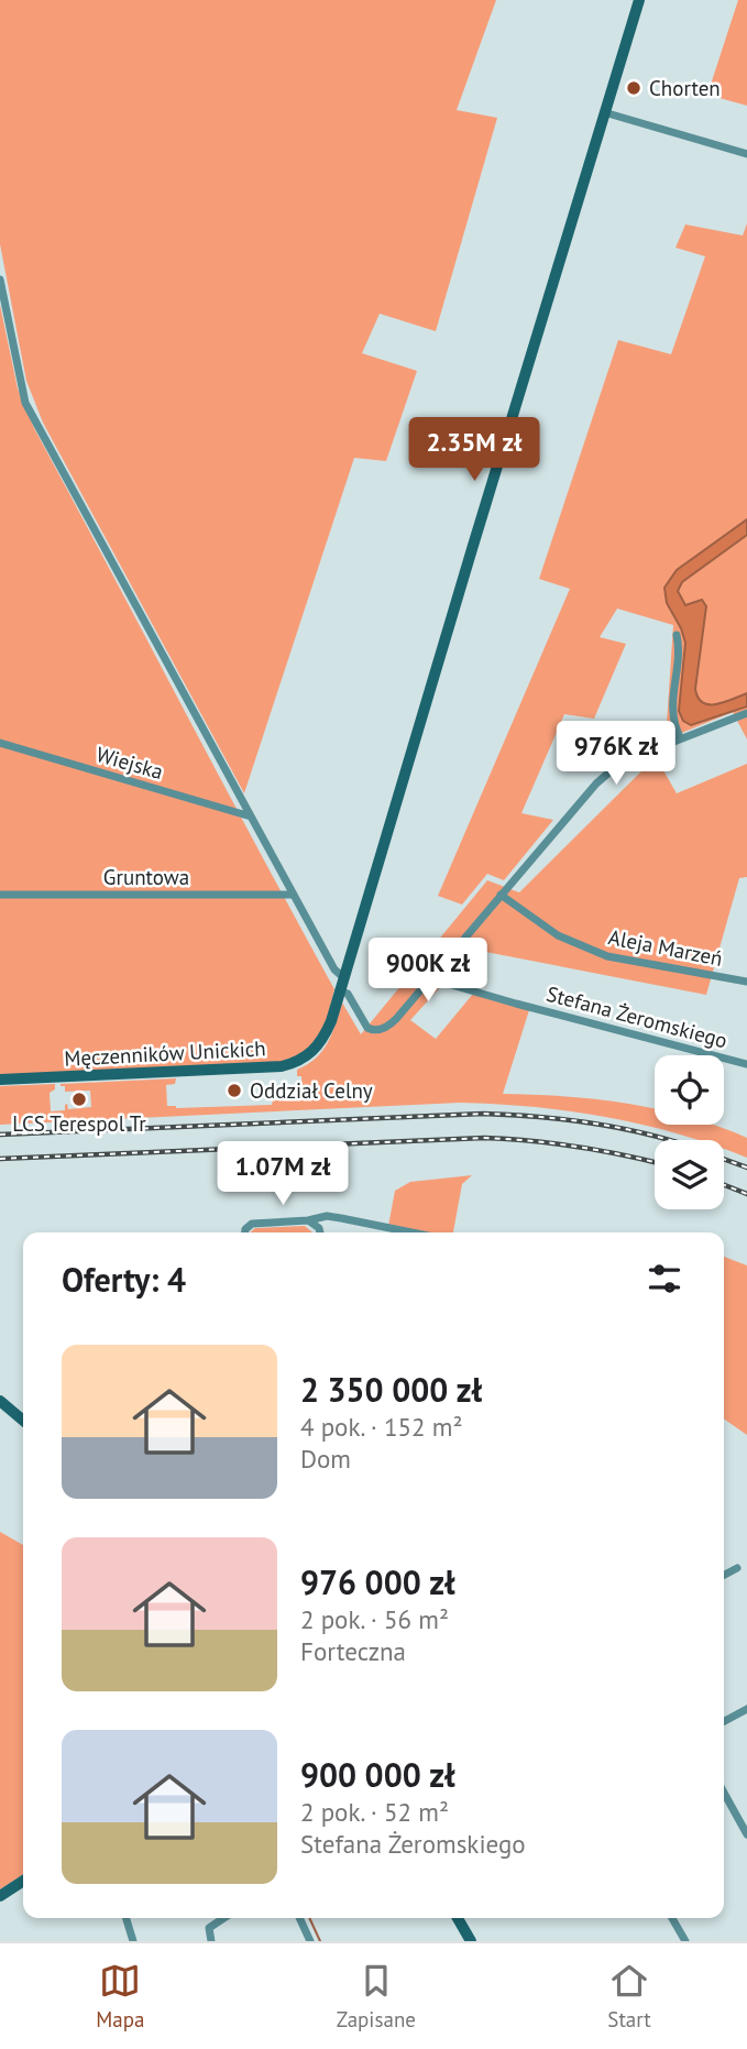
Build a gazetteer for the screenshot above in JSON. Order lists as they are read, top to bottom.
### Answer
{
  "streets": {
    "main road": ["Męczenników Unickich"],
    "street": [
      "Wiejska",
      "Gruntowa",
      "Aleja Marzeń",
      "Stefana Żeromskiego"
    ]
  },
  "places": ["Chorten", "Oddział Celny", "LCS Terespol Tr"],
  "page": {
    "price": [
      "2.35M zł",
      "976K zł",
      "900K zł",
      "1.07M zł"
    ],
    "heading": "Oferty: 4",
    "list": [
      {
        "name": "2 350 000 zł",
        "note": "4 pok. · 152 m² · Dom"
      },
      {
        "name": "976 000 zł",
        "note": "2 pok. · 56 m² · Forteczna"
      },
      {
        "name": "900 000 zł",
        "note": "2 pok. · 52 m² · Stefana Żeromskiego"
      }
    ],
    "tabs": ["Mapa", "Zapisane", "Start"]
  }
}
